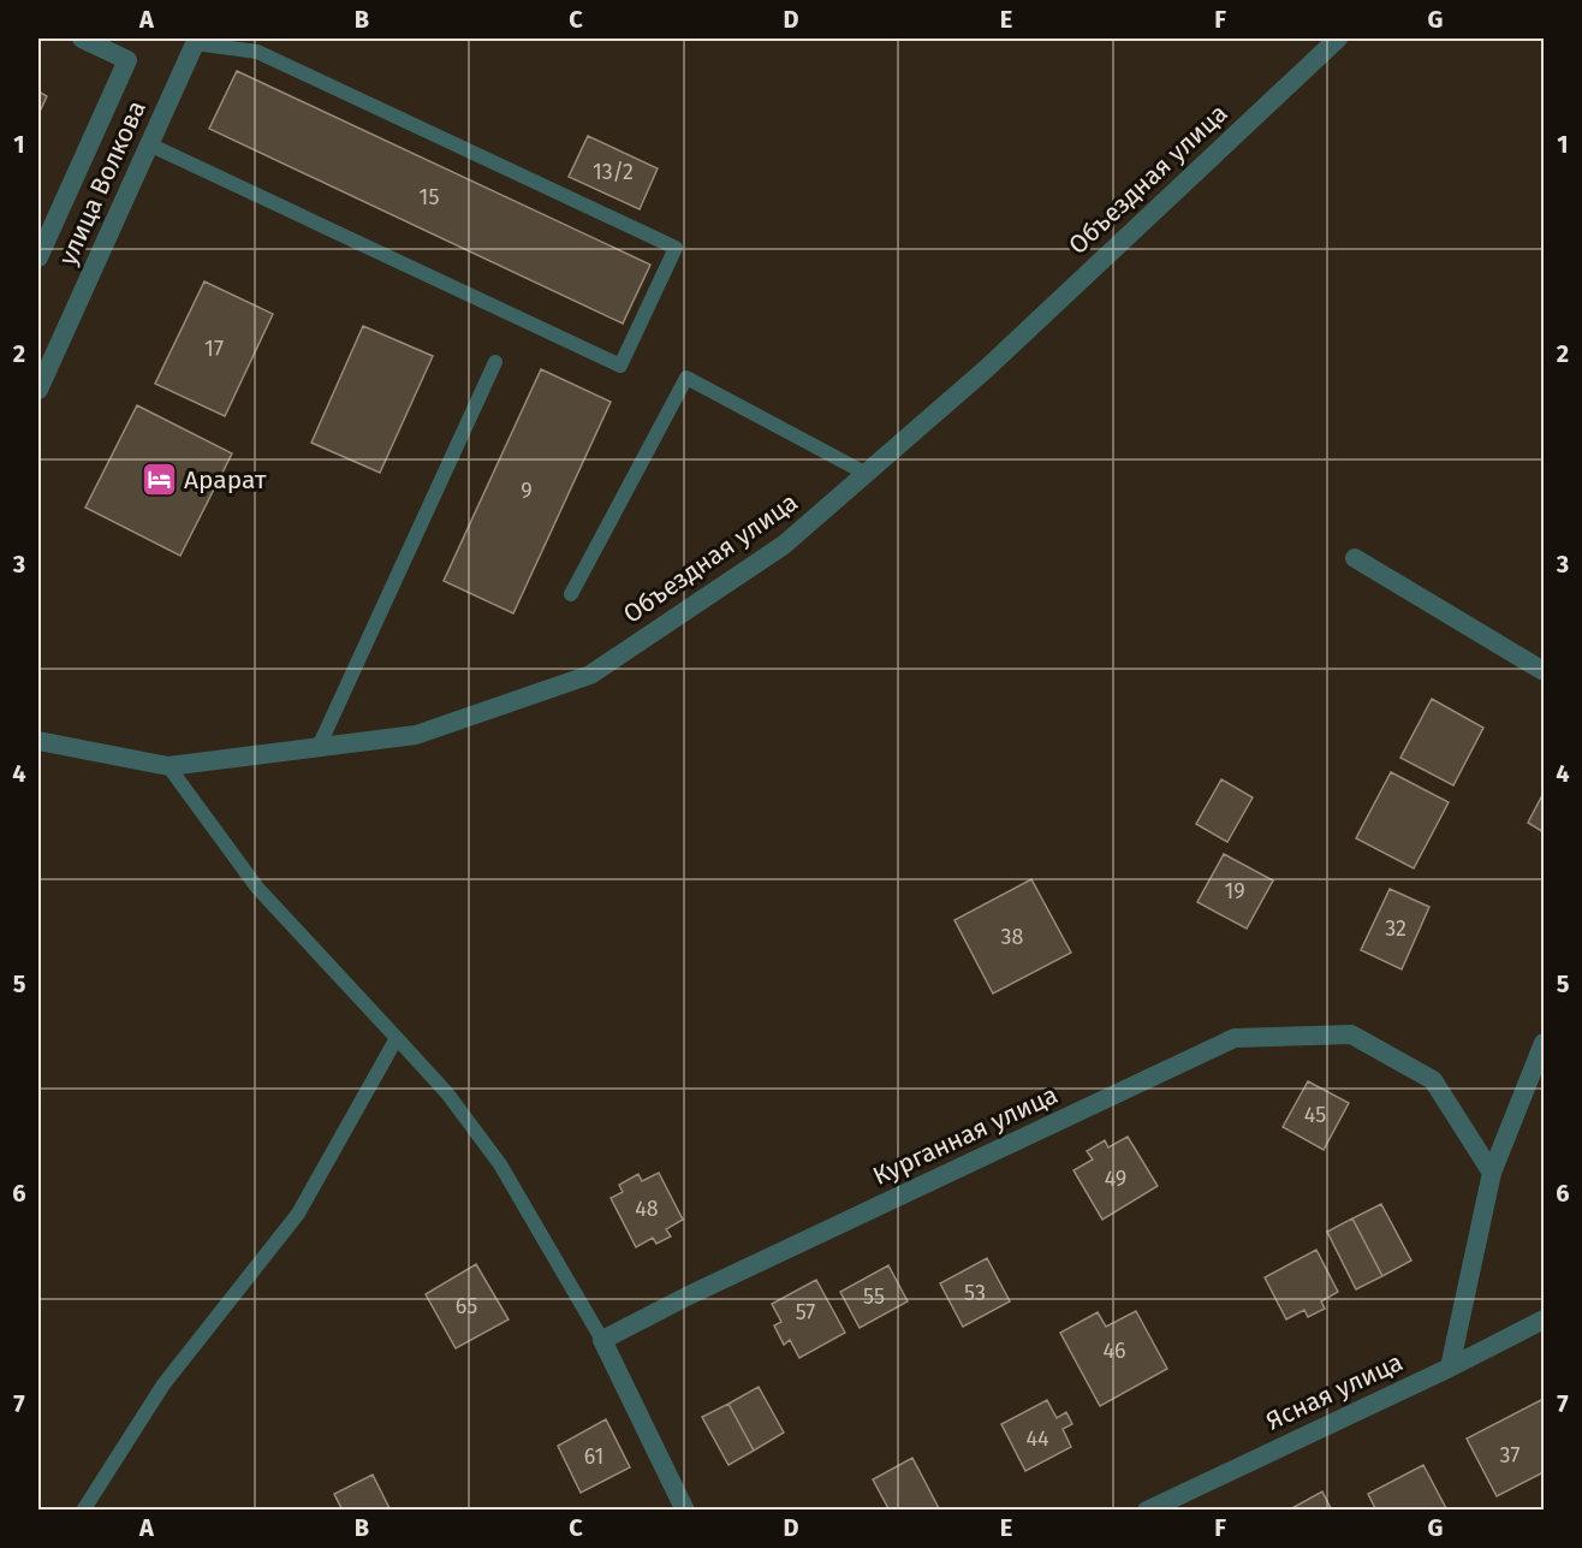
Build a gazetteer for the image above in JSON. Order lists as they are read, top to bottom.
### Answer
{
  "streets": {
    "street": [
      "Объездная улица",
      "улица Волкова",
      "Курганная улица",
      "Ясная улица"
    ]
  },
  "places": {
    "hotel": ["Арарат"]
  },
  "house_numbers": [
    "13/2",
    "15",
    "17",
    "9",
    "19",
    "32",
    "38",
    "45",
    "49",
    "48",
    "53",
    "55",
    "65",
    "57",
    "46",
    "44",
    "37",
    "61"
  ],
  "grid": {
    "columns": [
      "A",
      "B",
      "C",
      "D",
      "E",
      "F",
      "G"
    ],
    "rows": [
      "1",
      "2",
      "3",
      "4",
      "5",
      "6",
      "7"
    ]
  }
}
